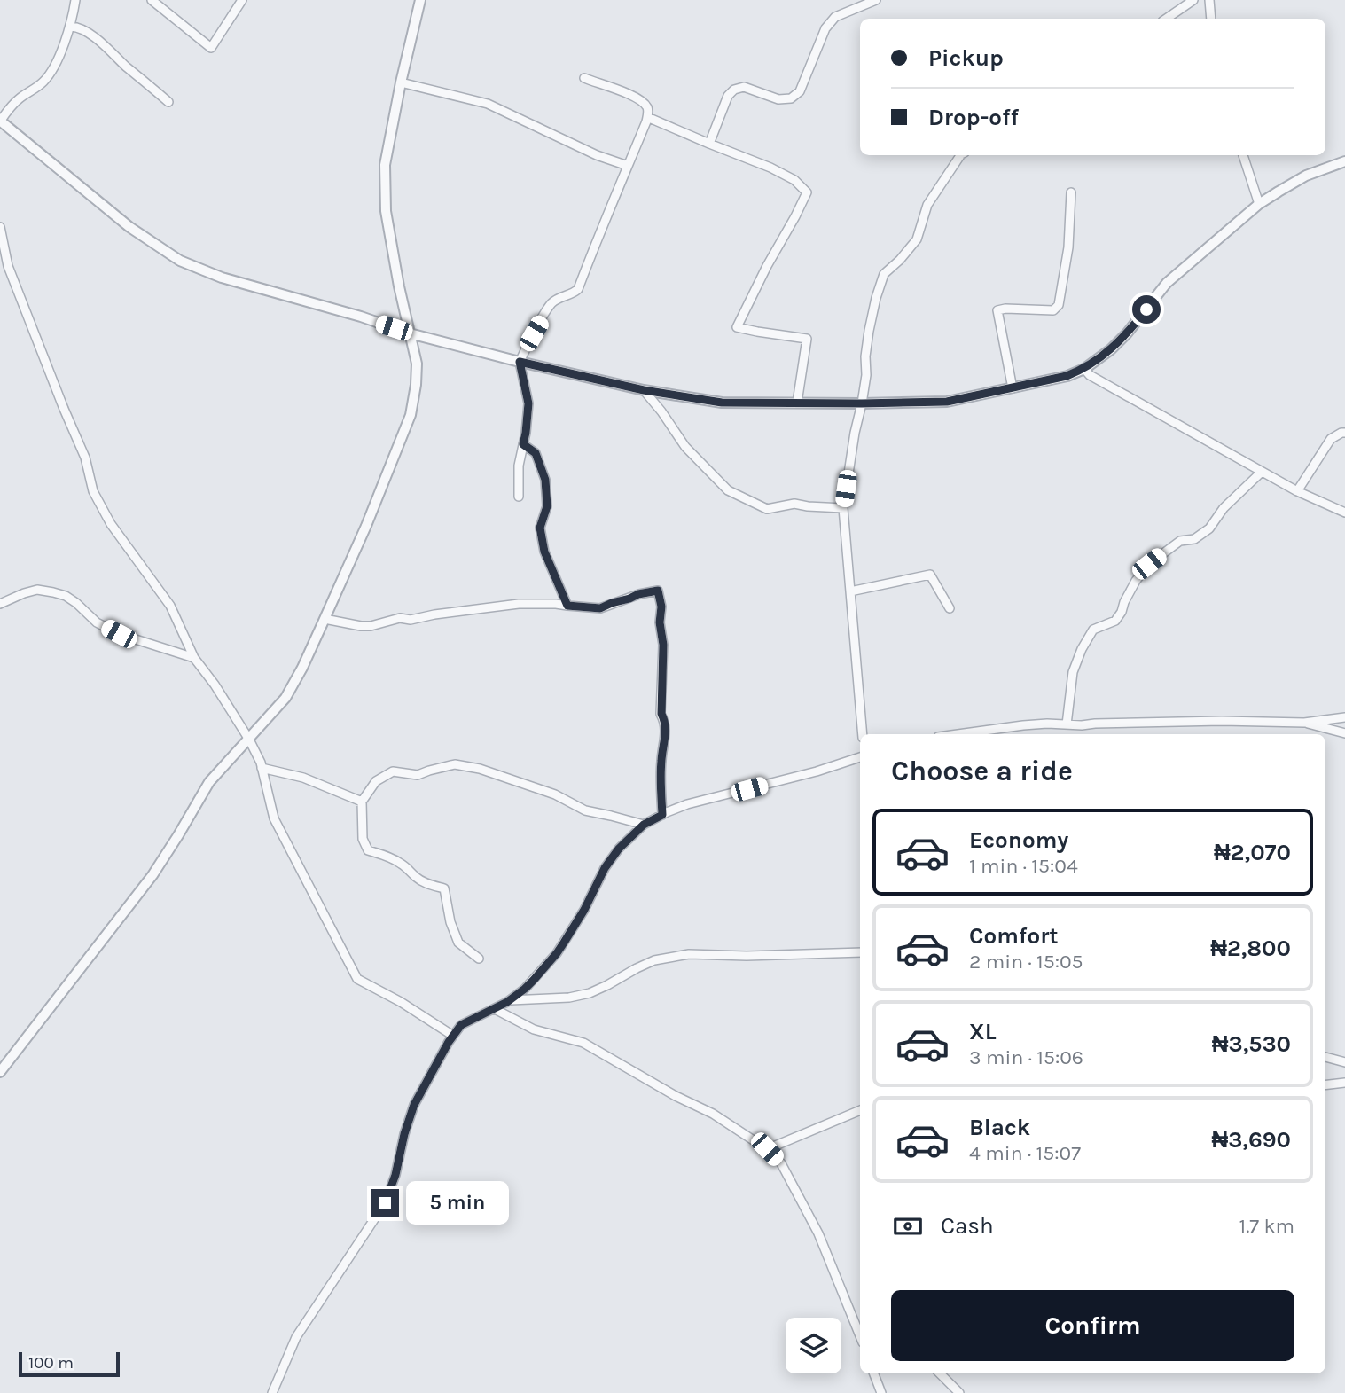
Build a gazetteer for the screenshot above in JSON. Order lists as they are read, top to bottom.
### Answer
{
  "scale_bar": "100 m",
  "page": {
    "banner": ["Pickup", "Drop-off"],
    "heading": "Choose a ride",
    "list": [
      {
        "name": "Economy",
        "note": "1 min · 15:04",
        "value": "₦2,070"
      },
      {
        "name": "Comfort",
        "note": "2 min · 15:05",
        "value": "₦2,800"
      },
      {
        "name": "XL",
        "note": "3 min · 15:06",
        "value": "₦3,530"
      },
      {
        "name": "Black",
        "note": "4 min · 15:07",
        "value": "₦3,690"
      }
    ],
    "bubble": "5 min",
    "pay": ["Cash", "1.7 km"],
    "buttons": "Confirm",
    "scale": "100 m"
  }
}
